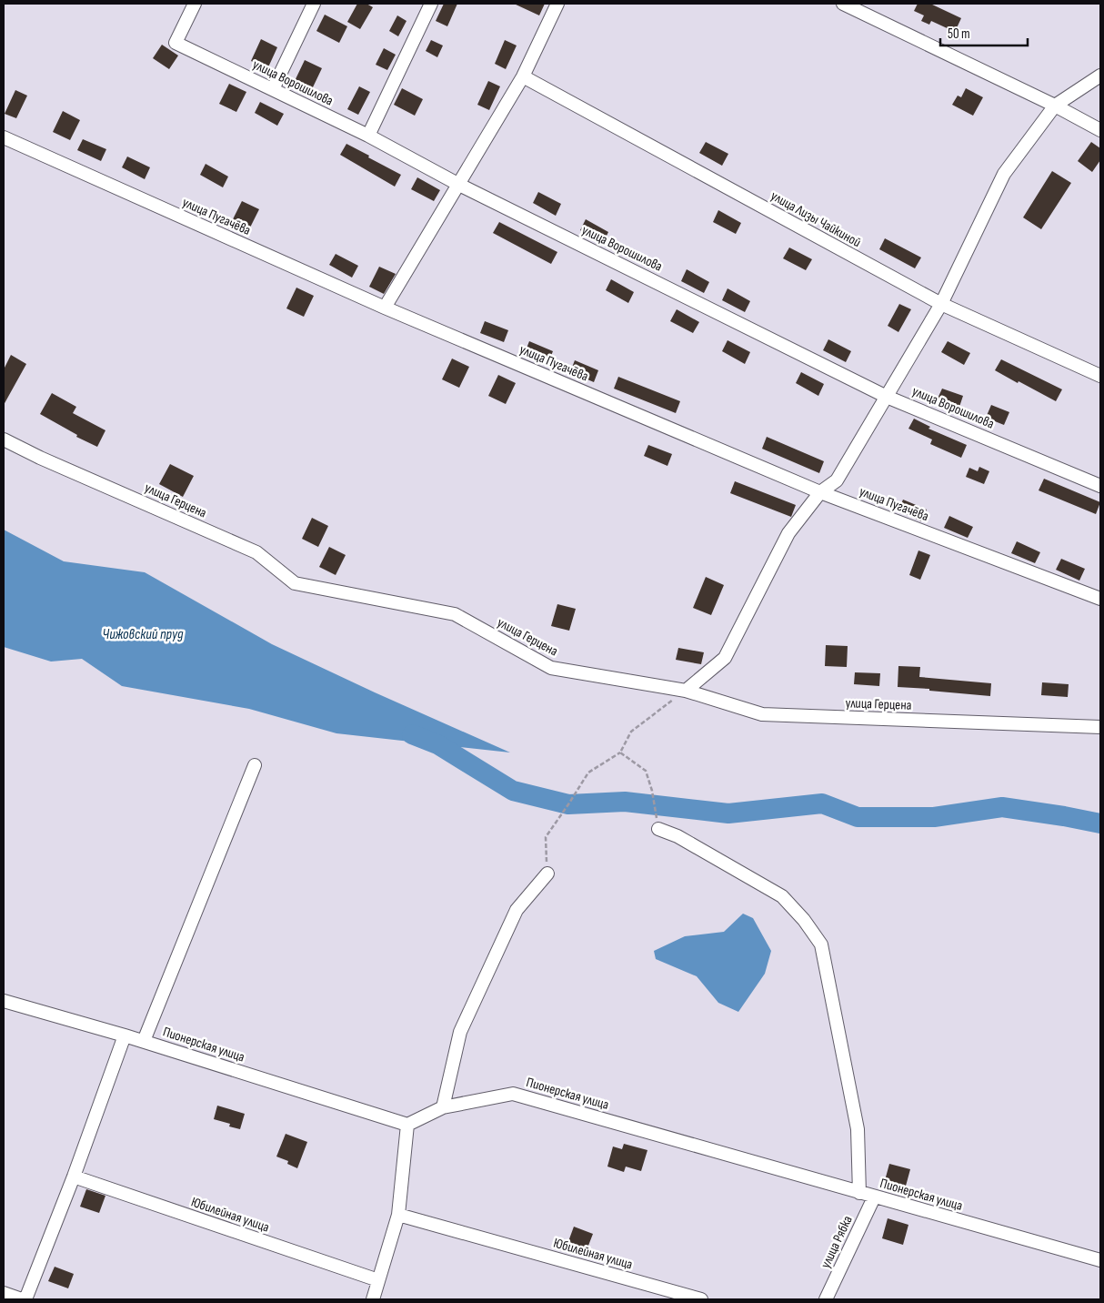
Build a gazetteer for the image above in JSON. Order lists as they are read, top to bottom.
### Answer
{
  "streets": {
    "street": [
      "улица Ворошилова",
      "улица Пугачёва",
      "улица Лизы Чайкиной",
      "улица Герцена",
      "Пионерская улица",
      "Юбилейная улица",
      "улица Рябка"
    ]
  },
  "crossings": [
    ["Пионерская улица", "улица Рябка"]
  ],
  "water": ["Чижовский пруд"],
  "scale_bar": "50 m"
}
